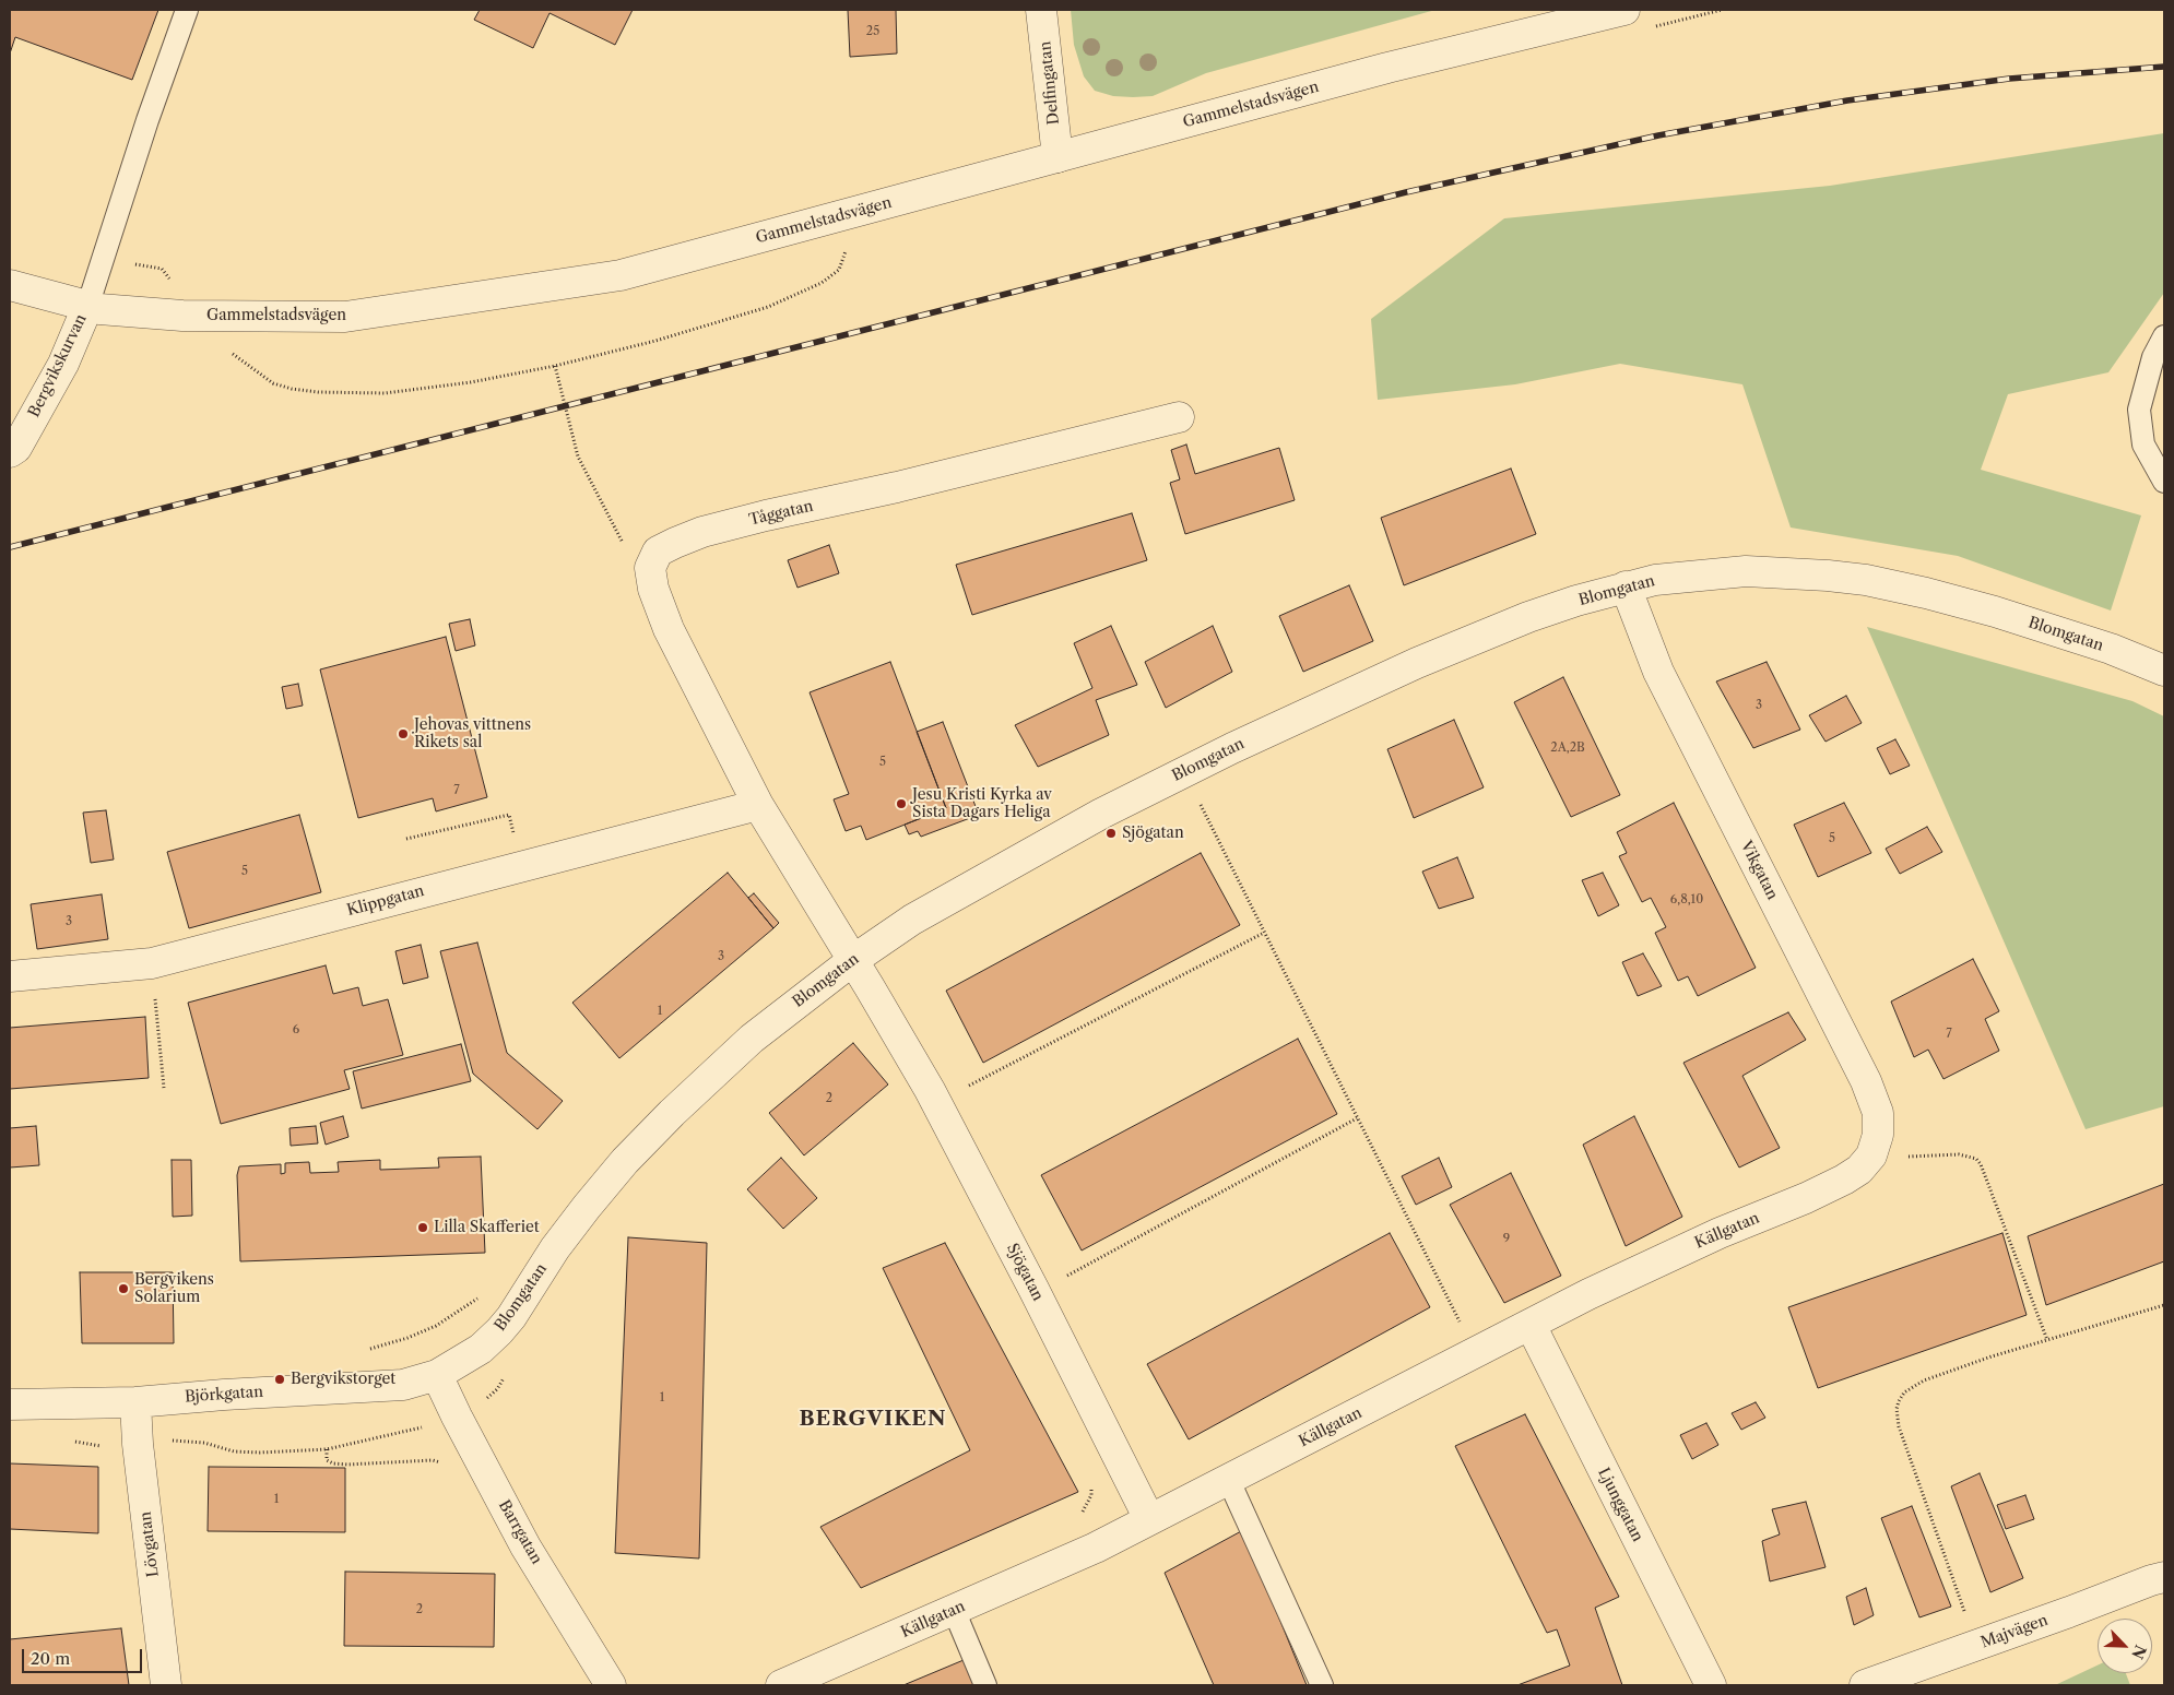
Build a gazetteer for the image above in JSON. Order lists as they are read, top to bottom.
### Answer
{
  "streets": {
    "street": [
      "Delfingatan",
      "Gammelstadsvägen",
      "Bergvikskurvan",
      "Tåggatan",
      "Blomgatan",
      "Vikgatan",
      "Klippgatan",
      "Källgatan",
      "Sjögatan",
      "Björkgatan",
      "Ljunggatan",
      "Barrgatan",
      "Lövgatan",
      "Majvägen"
    ]
  },
  "crossings": [
    ["Delfingatan", "Gammelstadsvägen"],
    ["Gammelstadsvägen", "Bergvikskurvan"],
    ["Blomgatan", "Vikgatan"],
    ["Blomgatan", "Sjögatan"],
    ["Blomgatan", "Björkgatan"],
    ["Blomgatan", "Barrgatan"],
    ["Vikgatan", "Källgatan"],
    ["Klippgatan", "Sjögatan"],
    ["Källgatan", "Sjögatan"],
    ["Källgatan", "Ljunggatan"],
    ["Björkgatan", "Barrgatan"],
    ["Björkgatan", "Lövgatan"]
  ],
  "districts": ["BERGVIKEN"],
  "places": [
    "Jehovas vittnens Rikets sal",
    "Jesu Kristi Kyrka av Sista Dagars Heliga",
    "Sjögatan",
    "Lilla Skafferiet",
    "Bergvikens Solarium",
    "Bergvikstorget"
  ],
  "house_numbers": [
    "25",
    "3",
    "2A,2B",
    "5",
    "7",
    "5",
    "5",
    "6,8,10",
    "3",
    "3",
    "1",
    "6",
    "7",
    "2",
    "9",
    "1",
    "1",
    "2"
  ],
  "scale_bar": "20 m",
  "north": "bottom right"
}
